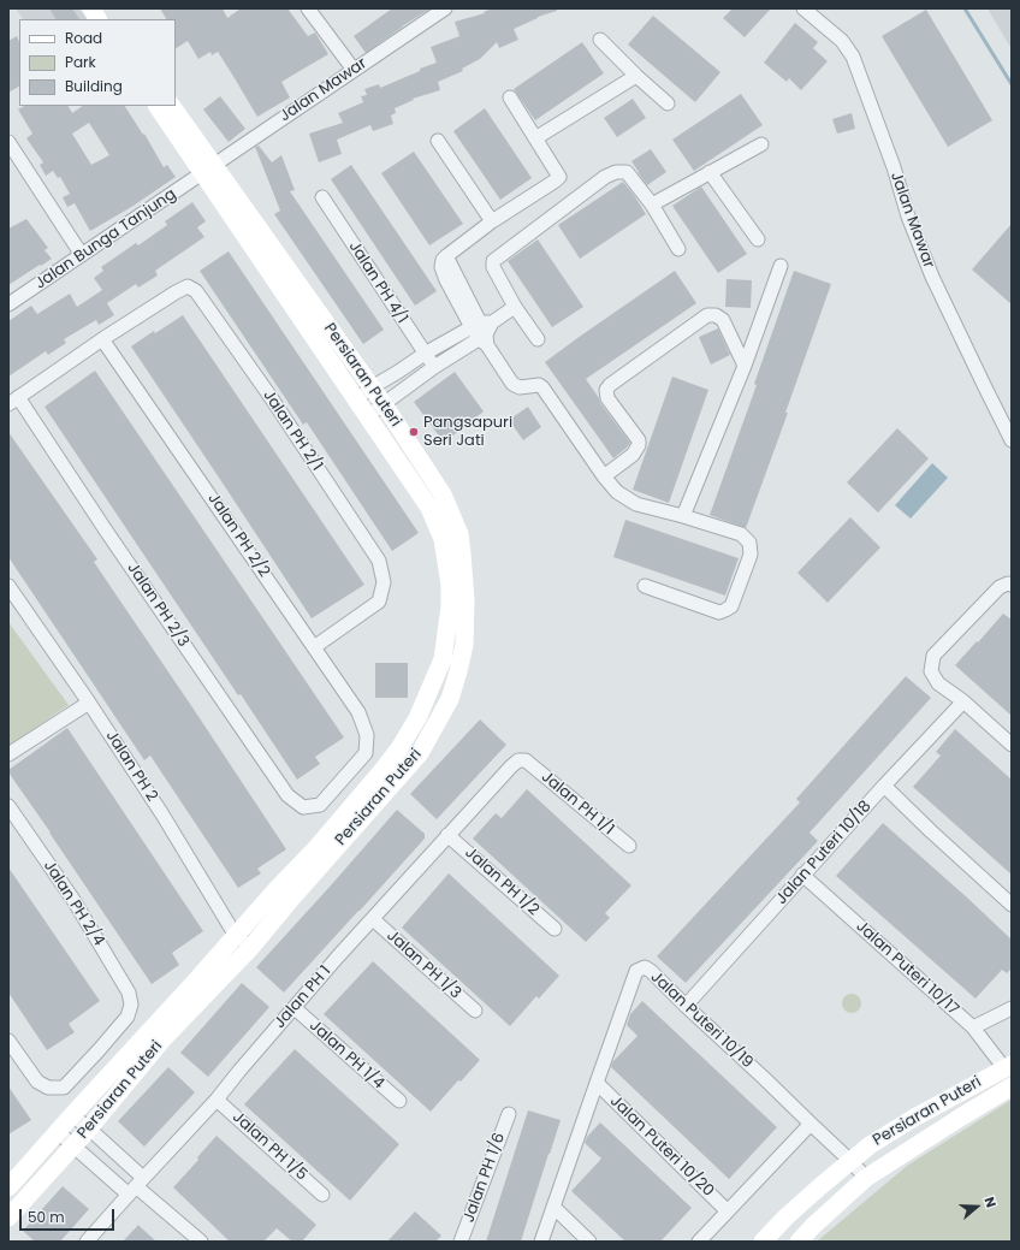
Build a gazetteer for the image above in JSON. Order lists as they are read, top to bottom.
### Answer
{
  "streets": {
    "main road": ["Persiaran Puteri"],
    "street": [
      "Jalan Mawar",
      "Jalan Bunga Tanjung",
      "Jalan PH 4/1",
      "Jalan PH 2/1",
      "Jalan PH 2/2",
      "Jalan PH 2/3",
      "Jalan PH 2",
      "Jalan PH 1/1",
      "Jalan Puteri 10/18",
      "Jalan PH 1/2",
      "Jalan PH 2/4",
      "Jalan PH 1/3",
      "Jalan Puteri 10/17",
      "Jalan PH 1",
      "Jalan Puteri 10/19",
      "Jalan PH 1/4",
      "Jalan PH 1/5",
      "Jalan Puteri 10/20",
      "Jalan PH 1/6"
    ]
  },
  "crossings": [
    ["Jalan Mawar", "Jalan Bunga Tanjung"],
    ["Jalan Mawar", "Persiaran Puteri"],
    ["Jalan Bunga Tanjung", "Persiaran Puteri"],
    ["Persiaran Puteri", "Jalan PH 2"],
    ["Persiaran Puteri", "Jalan Puteri 10/17"],
    ["Persiaran Puteri", "Jalan Puteri 10/19"],
    ["Jalan PH 2/1", "Jalan PH 2/2"],
    ["Jalan PH 2/2", "Jalan PH 2/3"],
    ["Jalan PH 1/1", "Jalan PH 1"],
    ["Jalan Puteri 10/18", "Jalan Puteri 10/17"],
    ["Jalan Puteri 10/18", "Jalan Puteri 10/19"],
    ["Jalan PH 1/2", "Jalan PH 1"],
    ["Jalan PH 1/3", "Jalan PH 1"],
    ["Jalan PH 1", "Jalan PH 1/4"],
    ["Jalan PH 1", "Jalan PH 1/5"],
    ["Jalan Puteri 10/19", "Jalan Puteri 10/20"]
  ],
  "places": ["Pangsapuri Seri Jati"],
  "legend": ["Road", "Park", "Building"],
  "scale_bar": "50 m",
  "north": "right"
}
